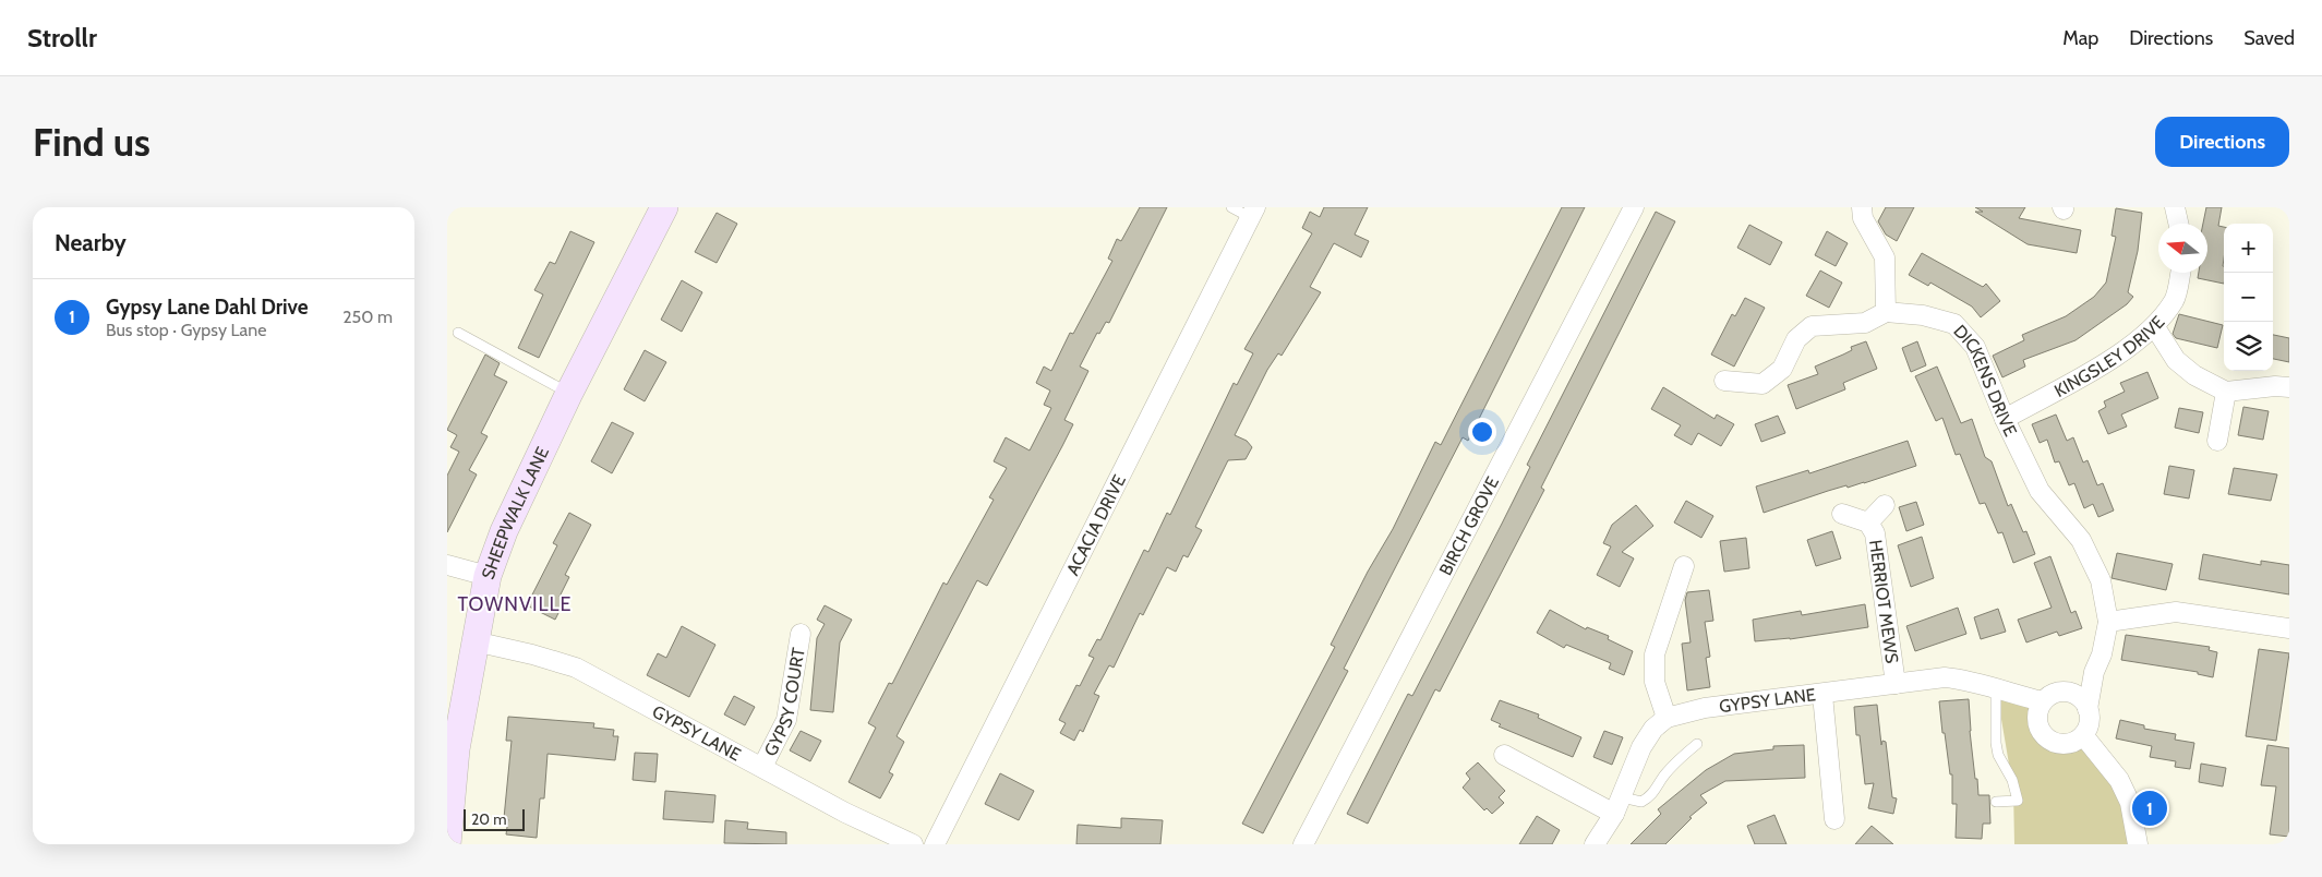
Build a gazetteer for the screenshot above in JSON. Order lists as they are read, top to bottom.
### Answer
{
  "streets": {
    "main road": ["SHEEPWALK LANE"],
    "street": [
      "KINGSLEY DRIVE",
      "DICKENS DRIVE",
      "ACACIA DRIVE",
      "BIRCH GROVE",
      "HERRIOT MEWS",
      "GYPSY COURT",
      "GYPSY LANE"
    ]
  },
  "crossings": [
    ["KINGSLEY DRIVE", "DICKENS DRIVE"],
    ["DICKENS DRIVE", "GYPSY LANE"],
    ["SHEEPWALK LANE", "GYPSY LANE"],
    ["HERRIOT MEWS", "GYPSY LANE"],
    ["GYPSY COURT", "GYPSY LANE"]
  ],
  "districts": ["TOWNVILLE"],
  "scale_bar": "20 m",
  "north": "left",
  "page": {
    "header": "Strollr",
    "nav": ["Map", "Directions", "Saved"],
    "buttons": "Directions",
    "title": "Find us",
    "heading": "Nearby",
    "map_buttons": ["+", "−"],
    "list": [
      {
        "mark": "1",
        "name": "Gypsy Lane Dahl Drive",
        "note": "Bus stop · Gypsy Lane",
        "value": "250 m"
      }
    ],
    "pins": "1",
    "scale": "20 m"
  }
}
